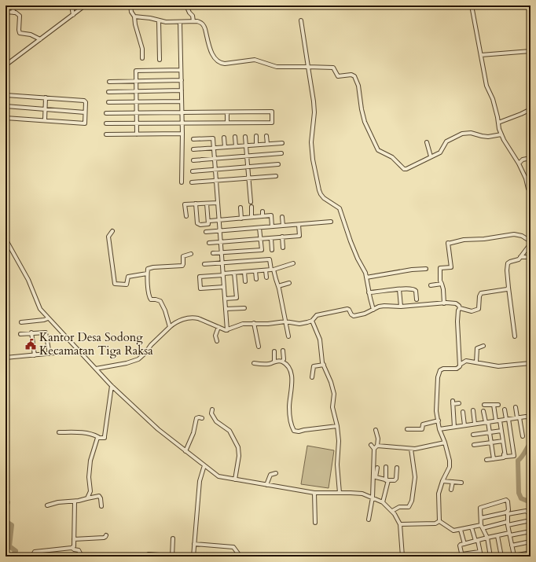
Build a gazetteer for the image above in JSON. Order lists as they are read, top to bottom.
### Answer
{
  "places": {
    "public building": ["Kantor Desa Sodong Kecamatan Tiga Raksa"]
  }
}
